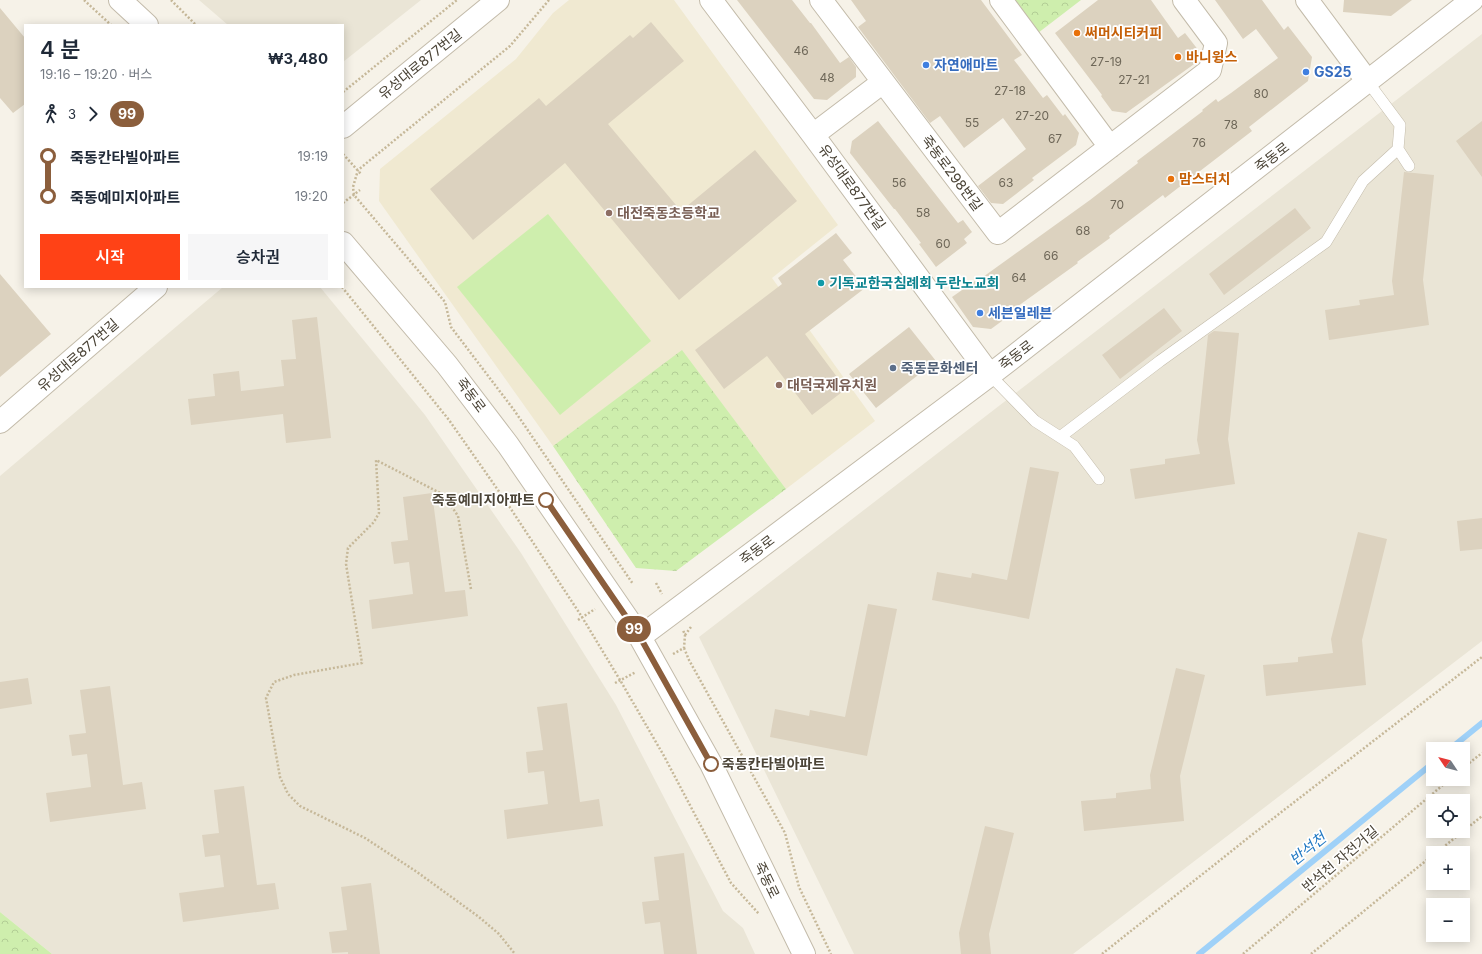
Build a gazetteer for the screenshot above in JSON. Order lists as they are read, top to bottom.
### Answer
{
  "streets": {
    "street": ["유성대로877번길", "죽동로", "죽동로298번길"],
    "path": ["반석천 자전거길"]
  },
  "crossings": [
    ["유성대로877번길", "죽동로"]
  ],
  "water": ["반석천"],
  "places": [
    "써머시티커피",
    "바니윙스",
    "자연애마트",
    "GS25",
    "맘스터치",
    "대전죽동초등학교",
    "기독교한국침례회 두란노교회",
    "세븐일레븐",
    "죽동문화센터",
    "대덕국제유치원",
    "죽동예미지아파트",
    "죽동칸타빌아파트"
  ],
  "lines": ["bus line 99"],
  "house_numbers": [
    "46",
    "27-19",
    "48",
    "27-21",
    "27-18",
    "80",
    "27-20",
    "55",
    "78",
    "67",
    "76",
    "56",
    "63",
    "70",
    "58",
    "68",
    "60",
    "66",
    "64"
  ],
  "north": "top left",
  "page": {
    "on_map": "99",
    "heading": ["4 분", "19:16 – 19:20 · 버스", "₩3,480"],
    "legs": ["3", "99"],
    "list": [
      {
        "name": "죽동칸타빌아파트",
        "value": "19:19"
      },
      {
        "name": "죽동예미지아파트",
        "value": "19:20"
      }
    ],
    "buttons": ["시작", "승차권"],
    "map_buttons": ["+", "−"]
  }
}
